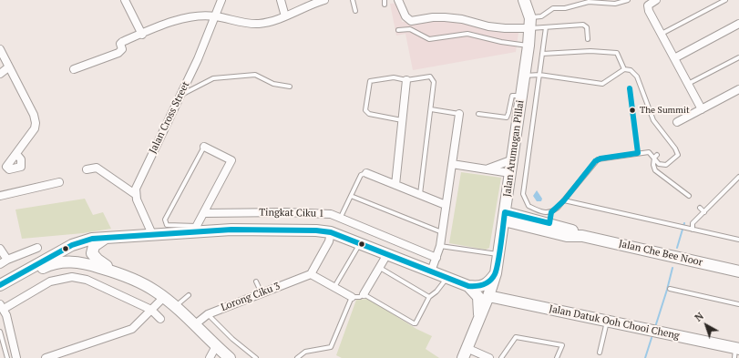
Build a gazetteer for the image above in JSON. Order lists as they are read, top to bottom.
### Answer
{
  "streets": {
    "main road": ["Jalan Arumugan Pillai", "Jalan Che Bee Noor", "Jalan Datuk Ooh Chooi Cheng"],
    "street": ["Jalan Cross Street", "Tingkat Ciku 1", "Lorong Ciku 3"]
  },
  "crossings": [
    ["Jalan Arumugan Pillai", "Jalan Che Bee Noor"],
    ["Jalan Arumugan Pillai", "Jalan Datuk Ooh Chooi Cheng"]
  ],
  "places": ["The Summit"],
  "north": "top left"
}
